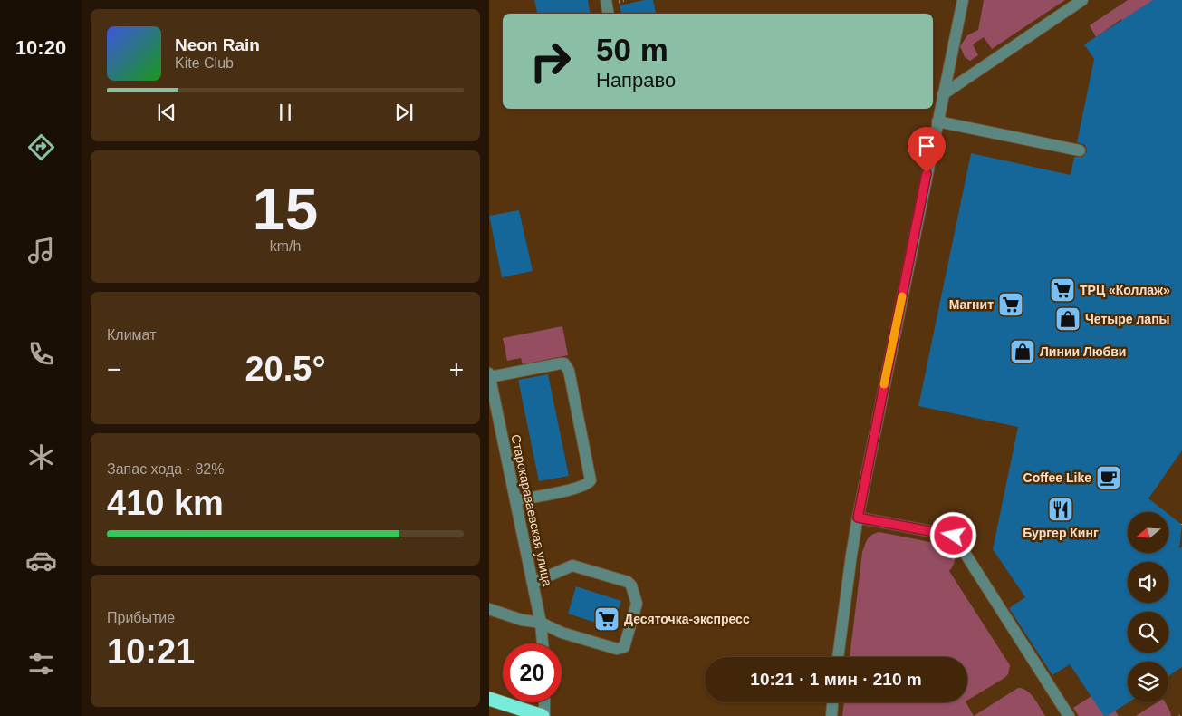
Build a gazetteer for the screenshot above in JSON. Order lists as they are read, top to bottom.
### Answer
{
  "streets": {
    "street": ["Старокараваевская улица"]
  },
  "places": {
    "supermarket": ["ТРЦ «Коллаж»", "Магнит", "Десяточка-экспресс"],
    "shop": ["Четыре лапы", "Линии Любви"],
    "cafe": ["Coffee Like"],
    "restaurant": ["Бургер Кинг"]
  },
  "north": "left",
  "page": {
    "tabs": "10:20",
    "turn": ["50 m", "Направо"],
    "song": ["Neon Rain", "Kite Club"],
    "tile": [
      ["15", "km/h"],
      "Климат",
      ["Запас хода · 82%", "410 km"],
      ["Прибытие", "10:21"]
    ],
    "heat": ["−", "20.5°", "+"],
    "limit": "20",
    "trip": "10:21 · 1 мин · 210 m"
  }
}
